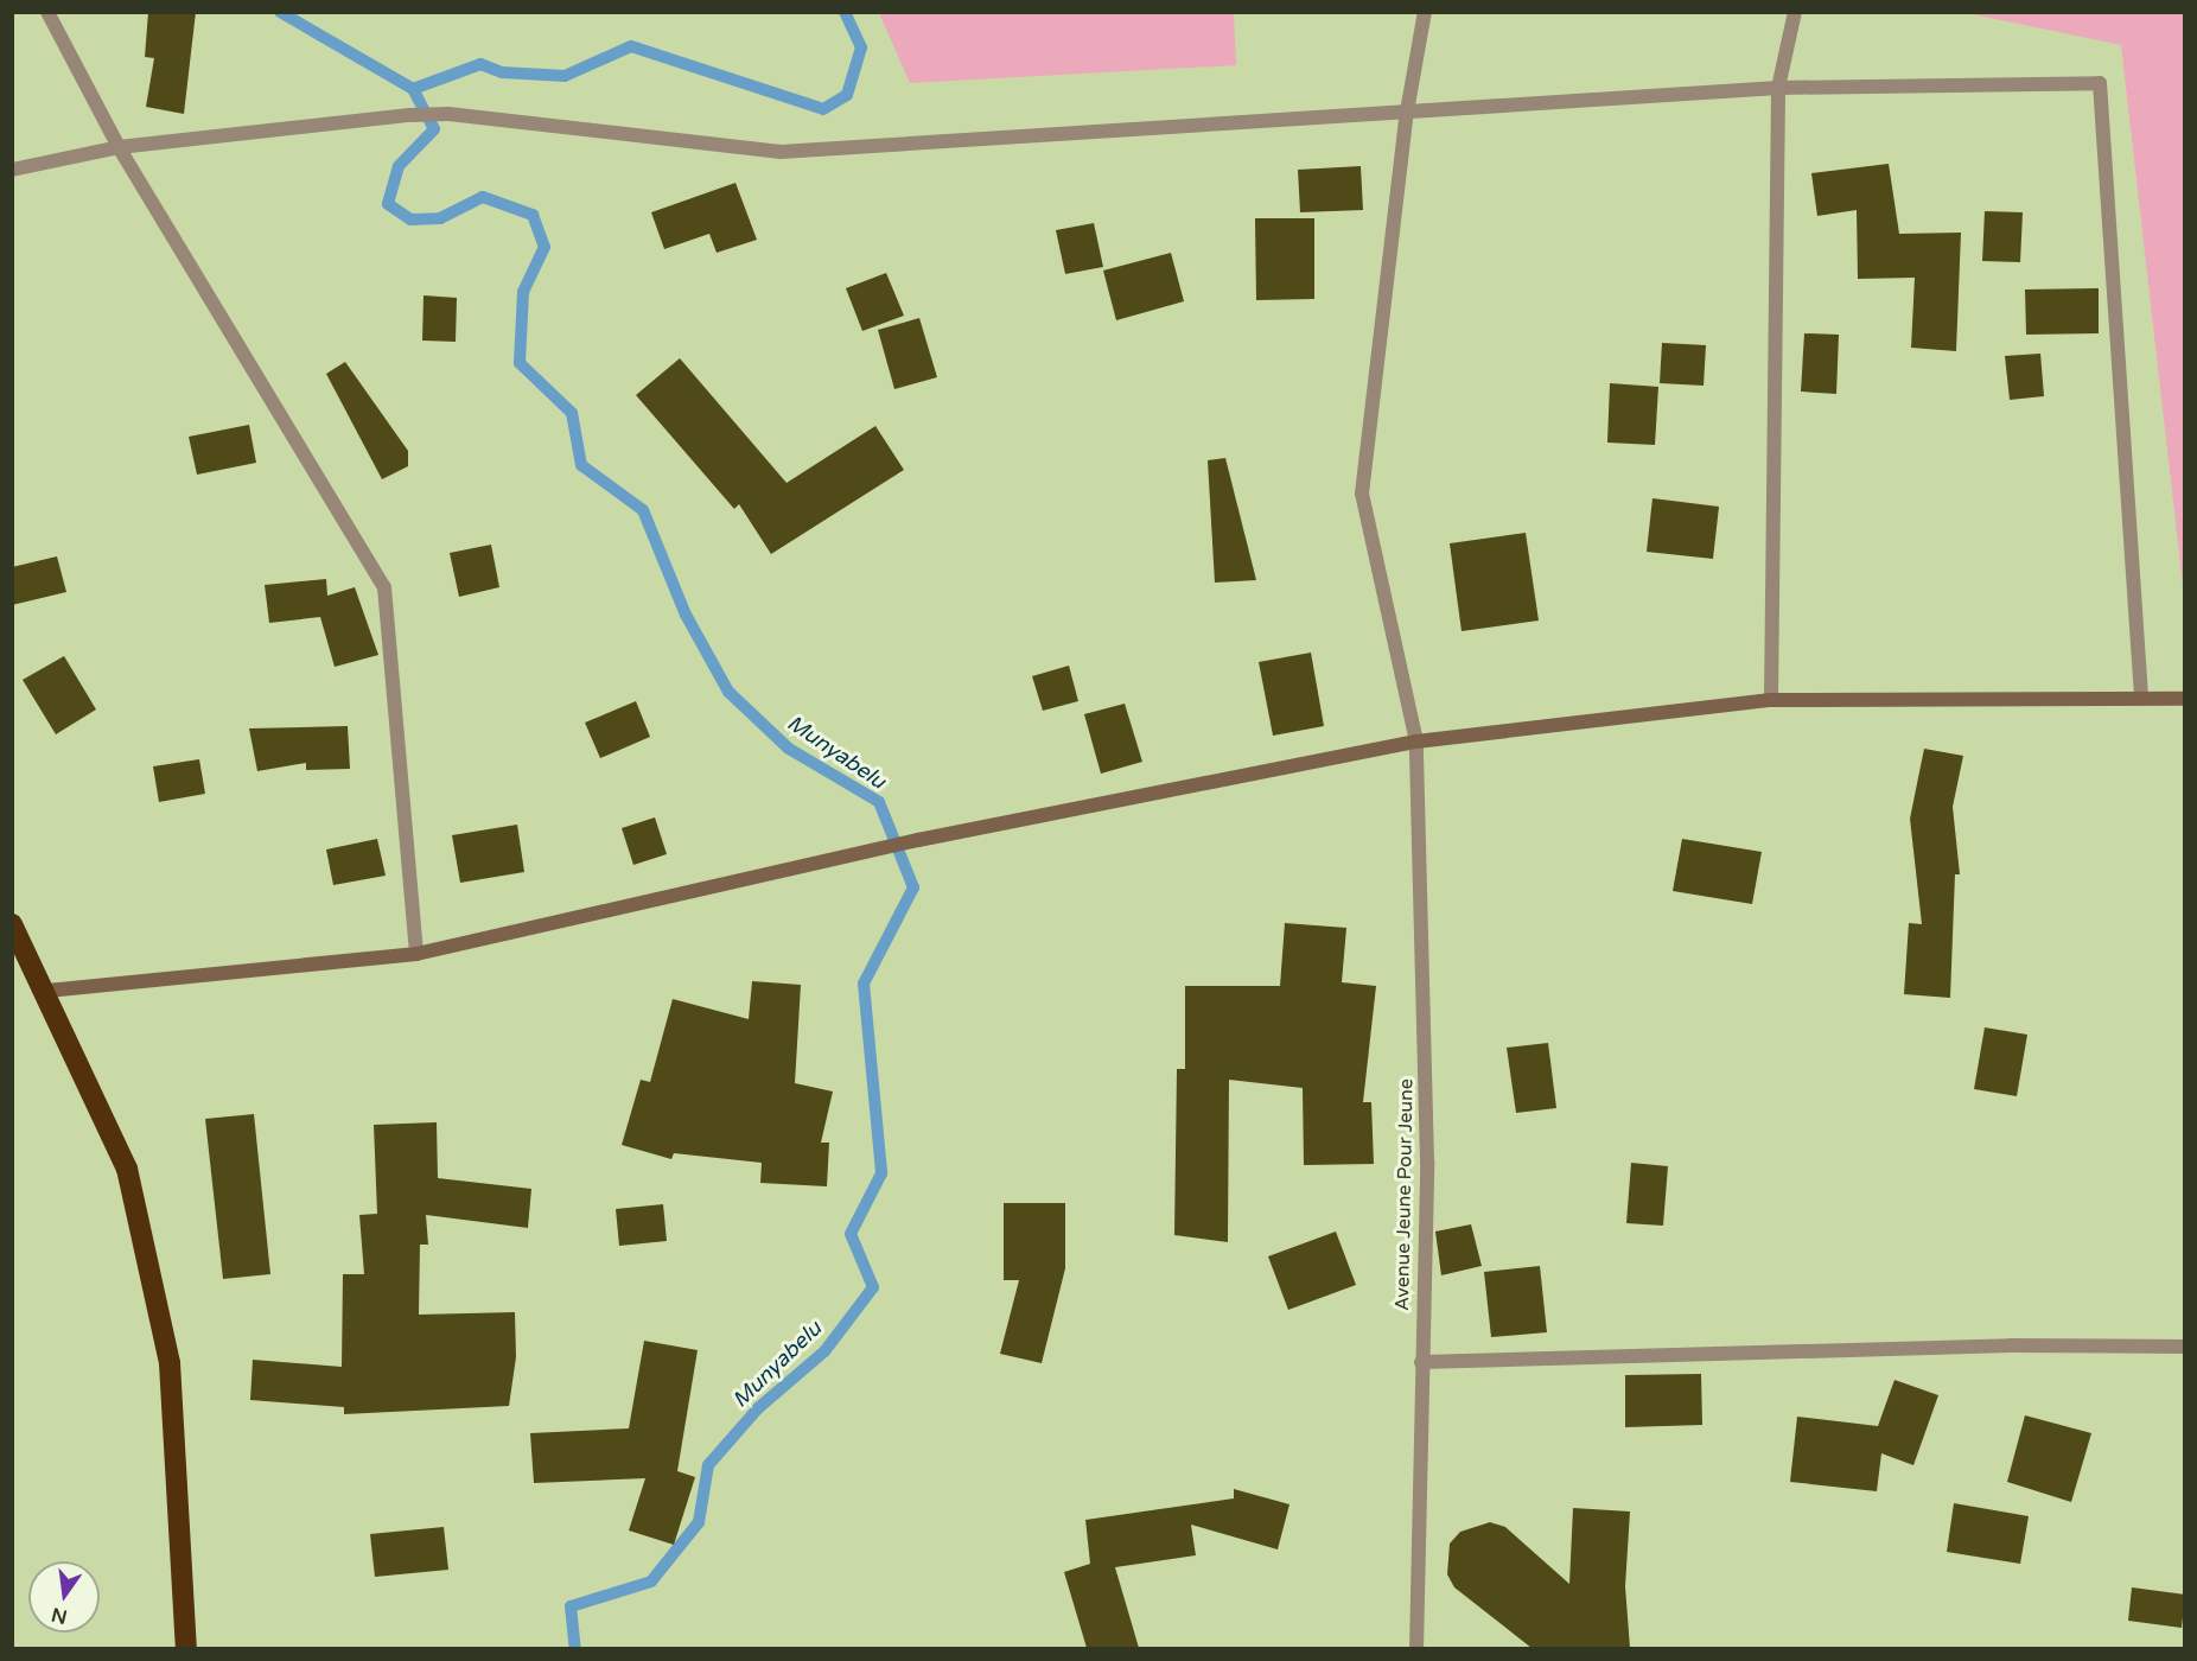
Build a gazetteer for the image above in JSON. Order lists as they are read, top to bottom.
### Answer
{
  "streets": {
    "street": ["Avenue Jeune Pour Jeune"]
  },
  "water": ["Munyabelu"],
  "north": "bottom"
}
